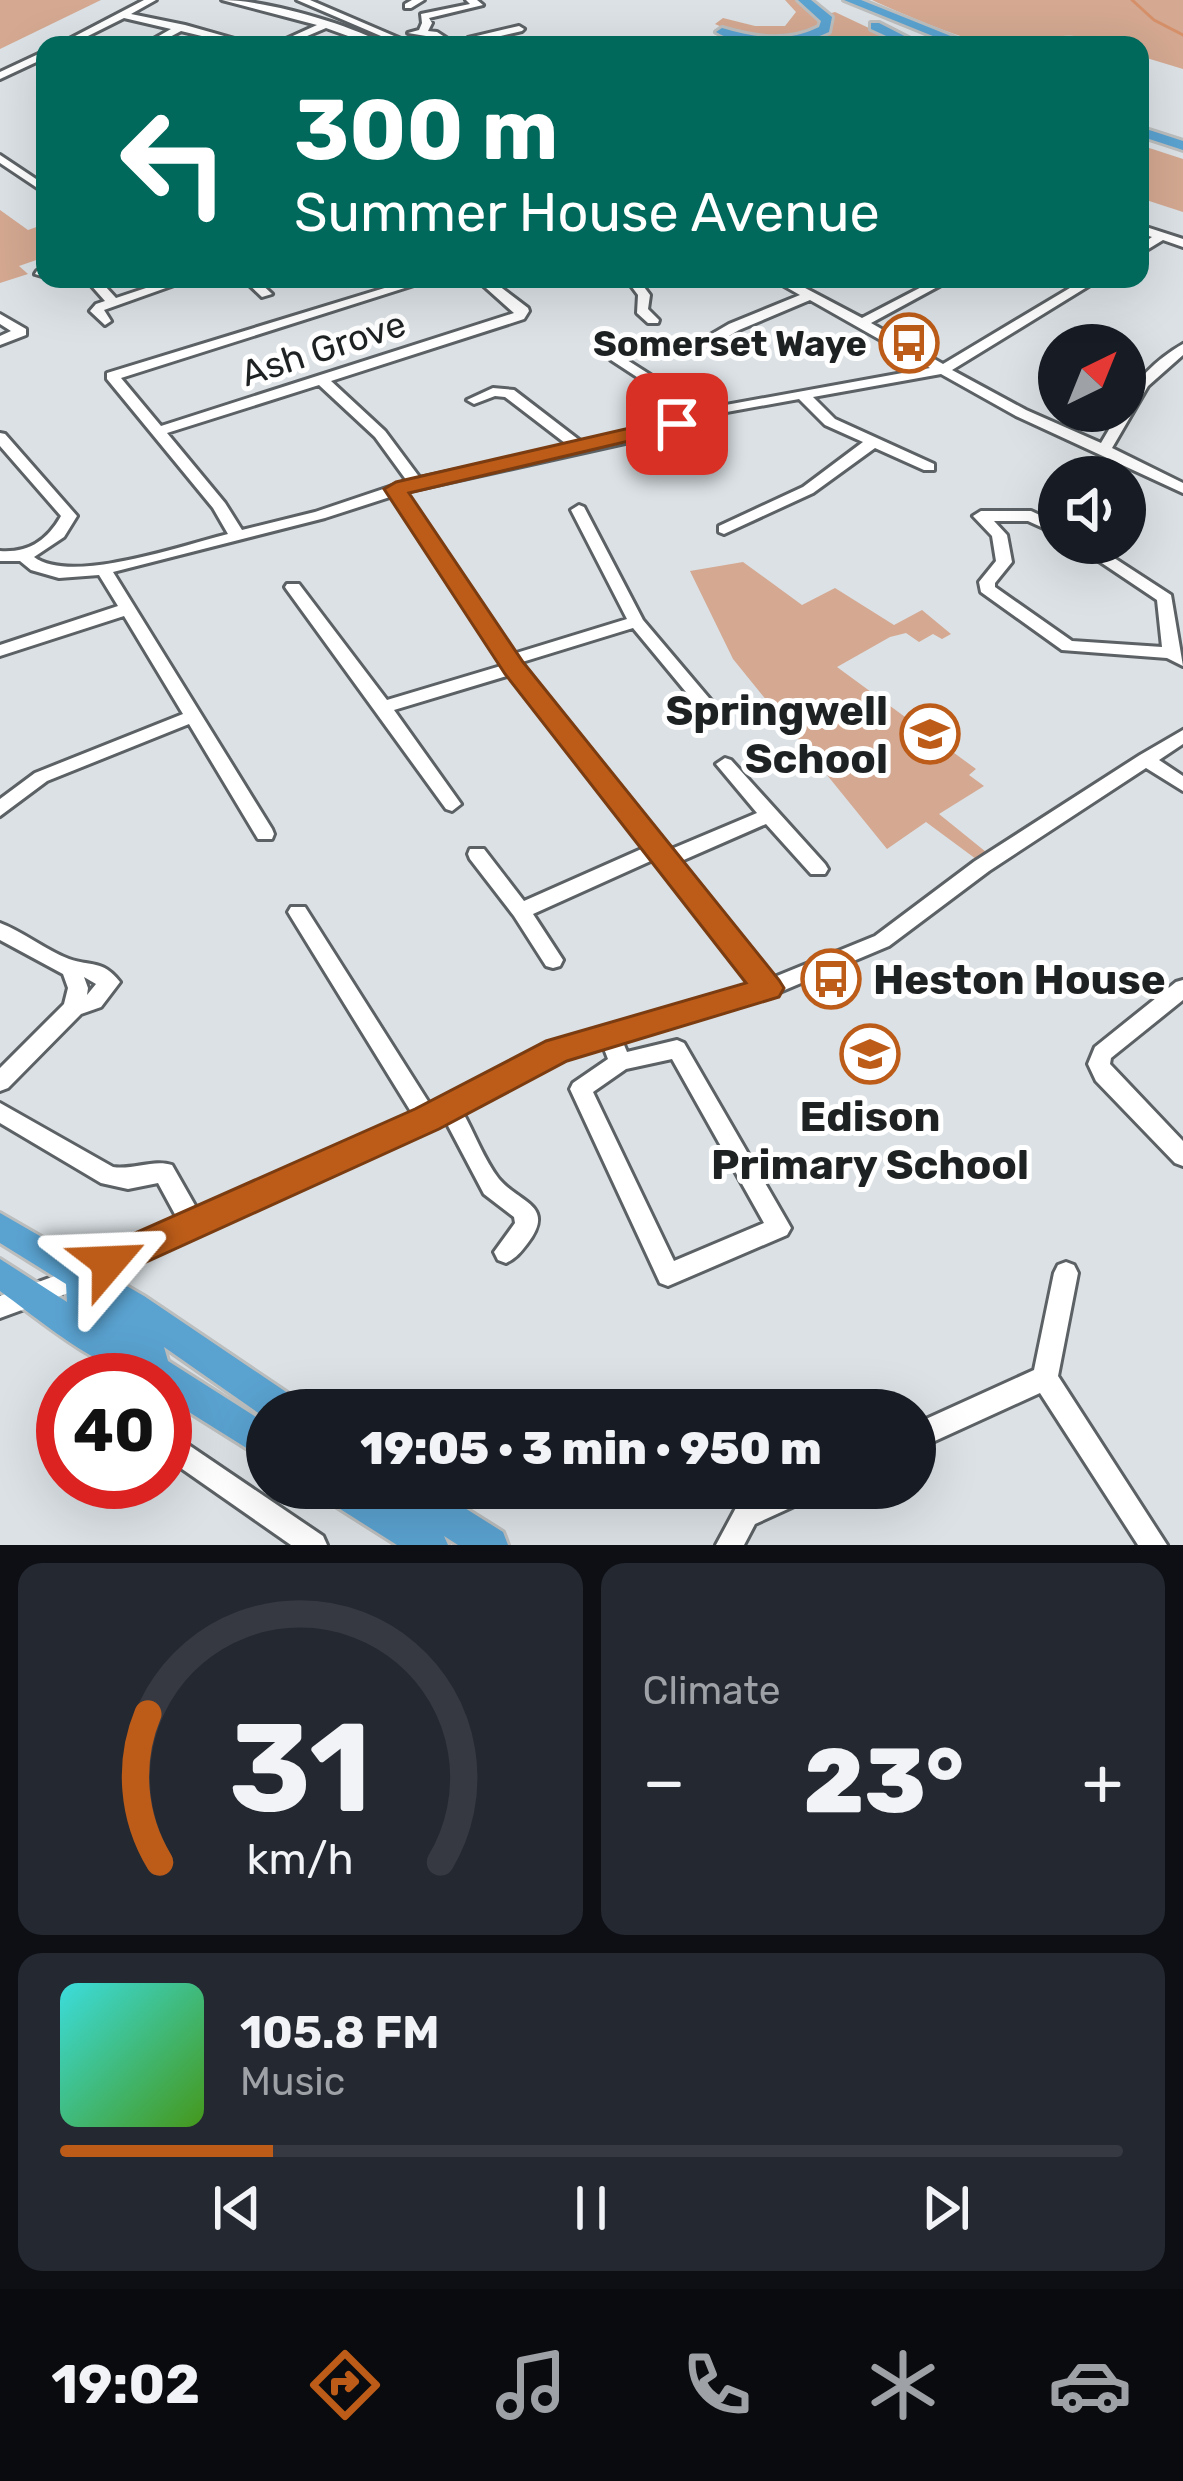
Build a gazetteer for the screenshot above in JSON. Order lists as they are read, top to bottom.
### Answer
{
  "streets": {
    "street": ["Ash Grove"]
  },
  "places": {
    "bus stop": ["Somerset Waye", "Heston House"],
    "school or university": ["Springwell School", "Edison Primary School"]
  },
  "north": "top right",
  "page": {
    "turn": ["300 m", "Summer House Avenue"],
    "limit": "40",
    "trip": "19:05 · 3 min · 950 m",
    "tile": "Climate",
    "heat": ["−", "23°", "+"],
    "song": ["105.8 FM", "Music"],
    "tabs": "19:02",
    "gauge": ["31", "km/h"]
  }
}
